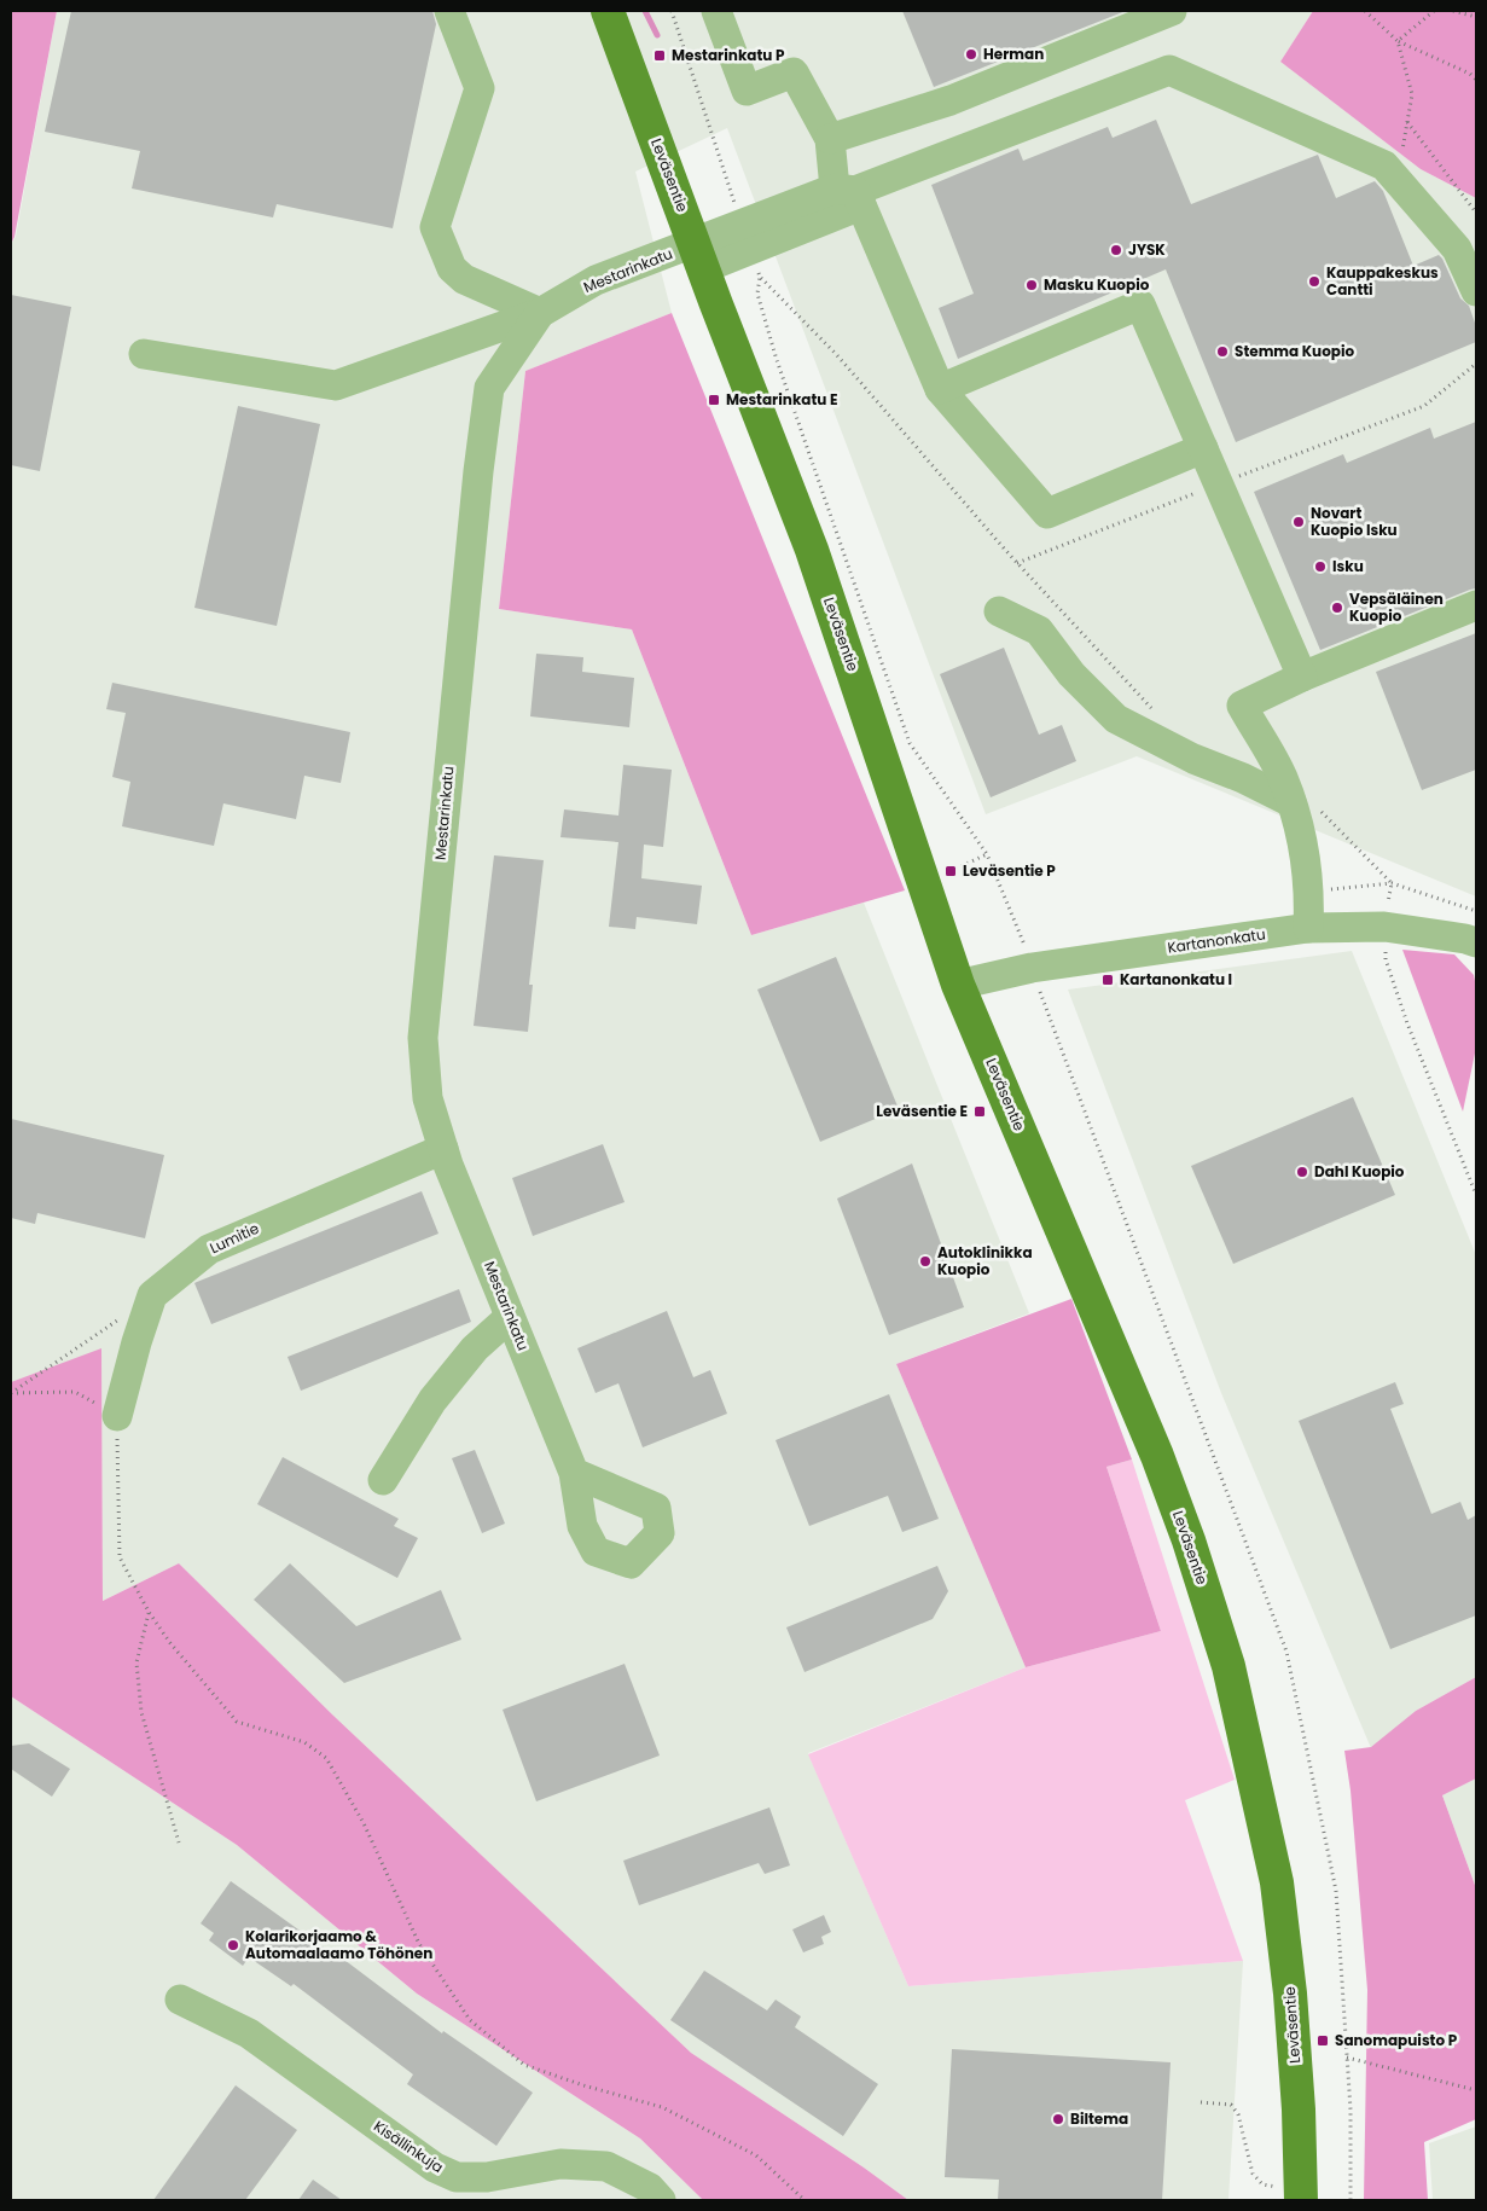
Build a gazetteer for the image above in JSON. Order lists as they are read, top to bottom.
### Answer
{
  "streets": {
    "main road": ["Leväsentie"],
    "street": [
      "Mestarinkatu",
      "Kartanonkatu",
      "Lumitie",
      "Kisällinkuja"
    ]
  },
  "crossings": [
    ["Leväsentie", "Mestarinkatu"],
    ["Leväsentie", "Kartanonkatu"],
    ["Mestarinkatu", "Lumitie"]
  ],
  "places": {
    "other": [
      "Herman",
      "JYSK",
      "Kauppakeskus Cantti",
      "Masku Kuopio",
      "Stemma Kuopio",
      "Novart Kuopio Isku",
      "Isku",
      "Vepsäläinen Kuopio",
      "Dahl Kuopio",
      "Autoklinikka Kuopio",
      "Kolarikorjaamo & Automaalaamo Töhönen",
      "Biltema"
    ],
    "transit": [
      "Mestarinkatu P",
      "Mestarinkatu E",
      "Leväsentie P",
      "Kartanonkatu I",
      "Leväsentie E",
      "Sanomapuisto P"
    ]
  }
}
